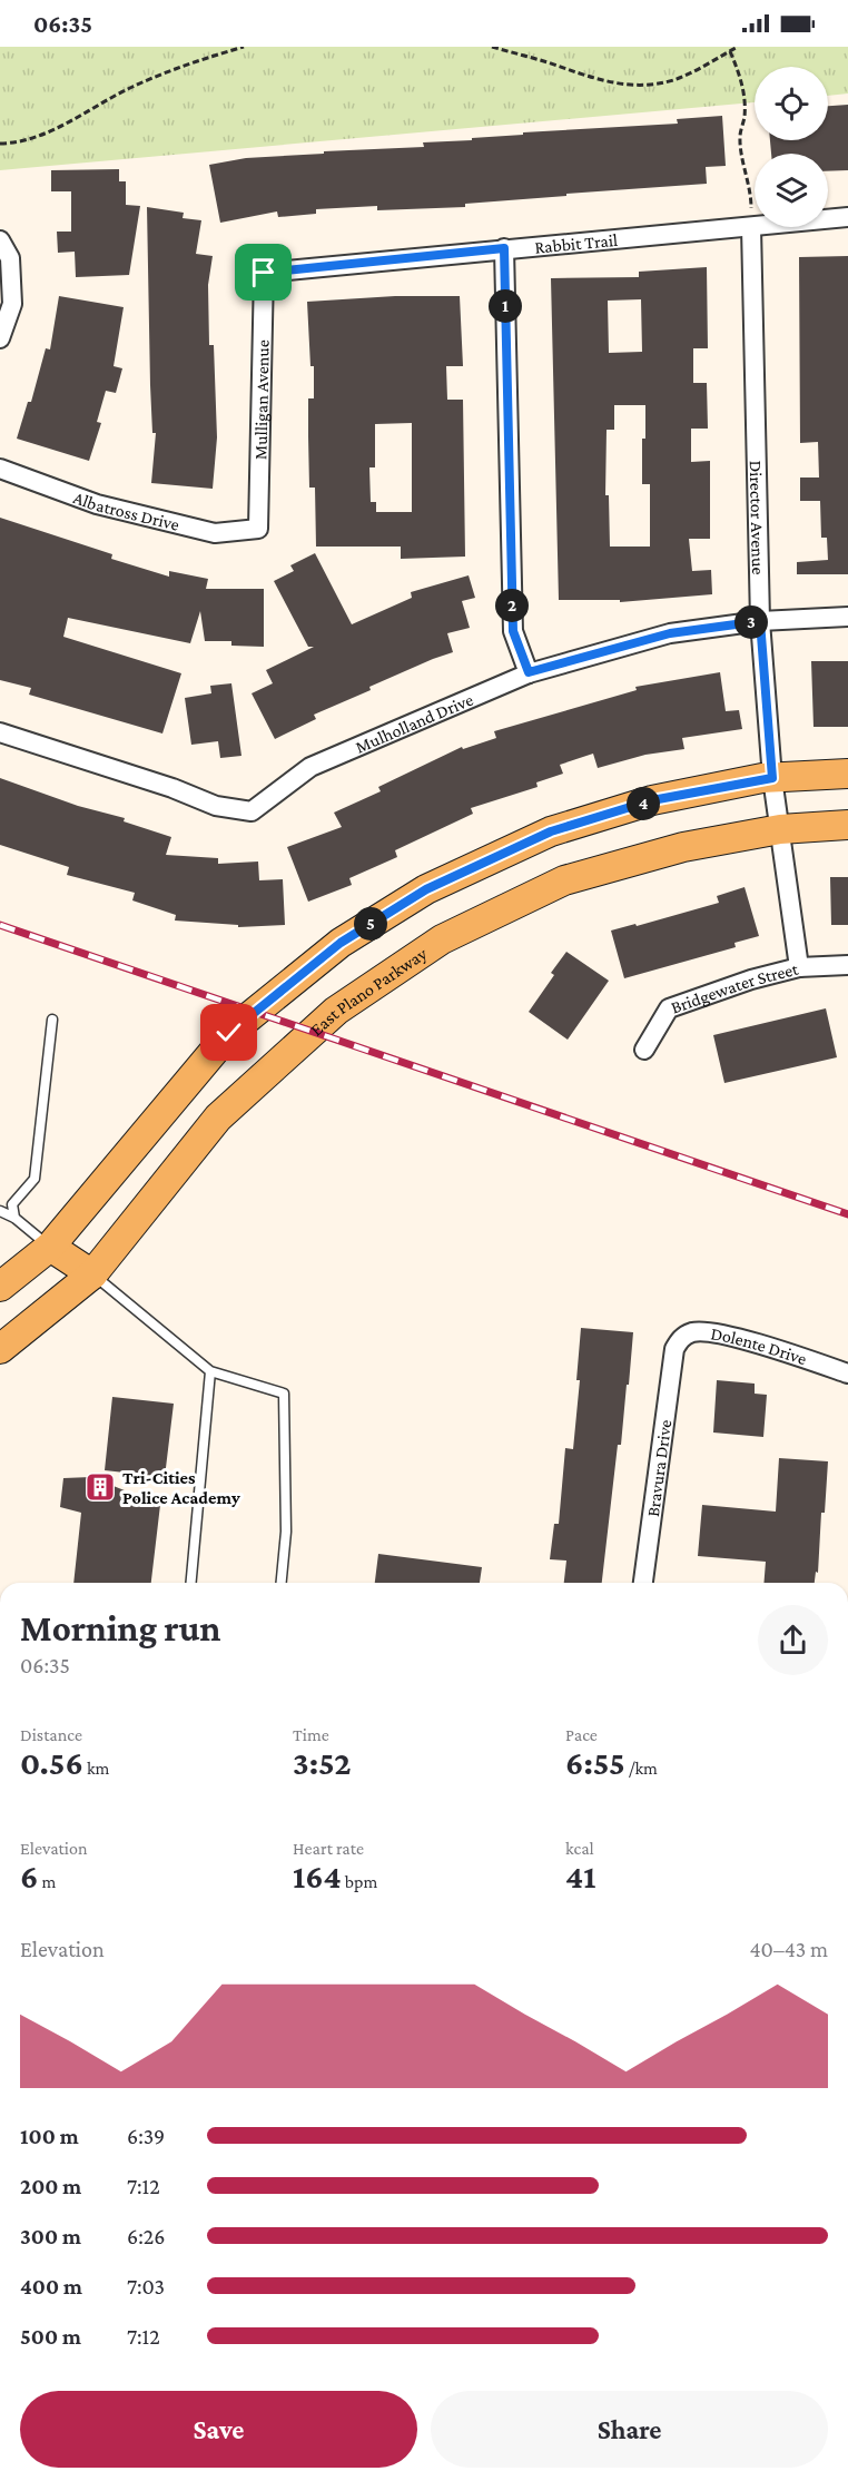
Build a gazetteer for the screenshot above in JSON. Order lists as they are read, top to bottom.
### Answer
{
  "streets": {
    "main road": ["East Plano Parkway"],
    "street": [
      "Rabbit Trail",
      "Mulligan Avenue",
      "Albatross Drive",
      "Director Avenue",
      "Mulholland Drive",
      "Bridgewater Street",
      "Dolente Drive",
      "Bravura Drive"
    ]
  },
  "crossings": [
    ["Rabbit Trail", "Mulligan Avenue"],
    ["Rabbit Trail", "Director Avenue"],
    ["Mulligan Avenue", "Albatross Drive"],
    ["Director Avenue", "Mulholland Drive"],
    ["Director Avenue", "Bridgewater Street"],
    ["Director Avenue", "East Plano Parkway"],
    ["Dolente Drive", "Bravura Drive"]
  ],
  "places": {
    "building": ["Tri-Cities Police Academy"]
  },
  "page": {
    "status": "06:35",
    "pins": [
      "1",
      "2",
      "3",
      "4",
      "5"
    ],
    "heading": ["Morning run", "06:35"],
    "stats": [
      ["Distance", "0.56 km"],
      ["Time", "3:52"],
      ["Pace", "6:55 /km"],
      ["Elevation", "6 m"],
      ["Heart rate", "164 bpm"],
      ["kcal", "41"]
    ],
    "chart": ["Elevation", "40–43 m"],
    "list": [
      {
        "name": "100 m",
        "note": "6:39"
      },
      {
        "name": "200 m",
        "note": "7:12"
      },
      {
        "name": "300 m",
        "note": "6:26"
      },
      {
        "name": "400 m",
        "note": "7:03"
      },
      {
        "name": "500 m",
        "note": "7:12"
      }
    ],
    "buttons": ["Save", "Share"]
  }
}
